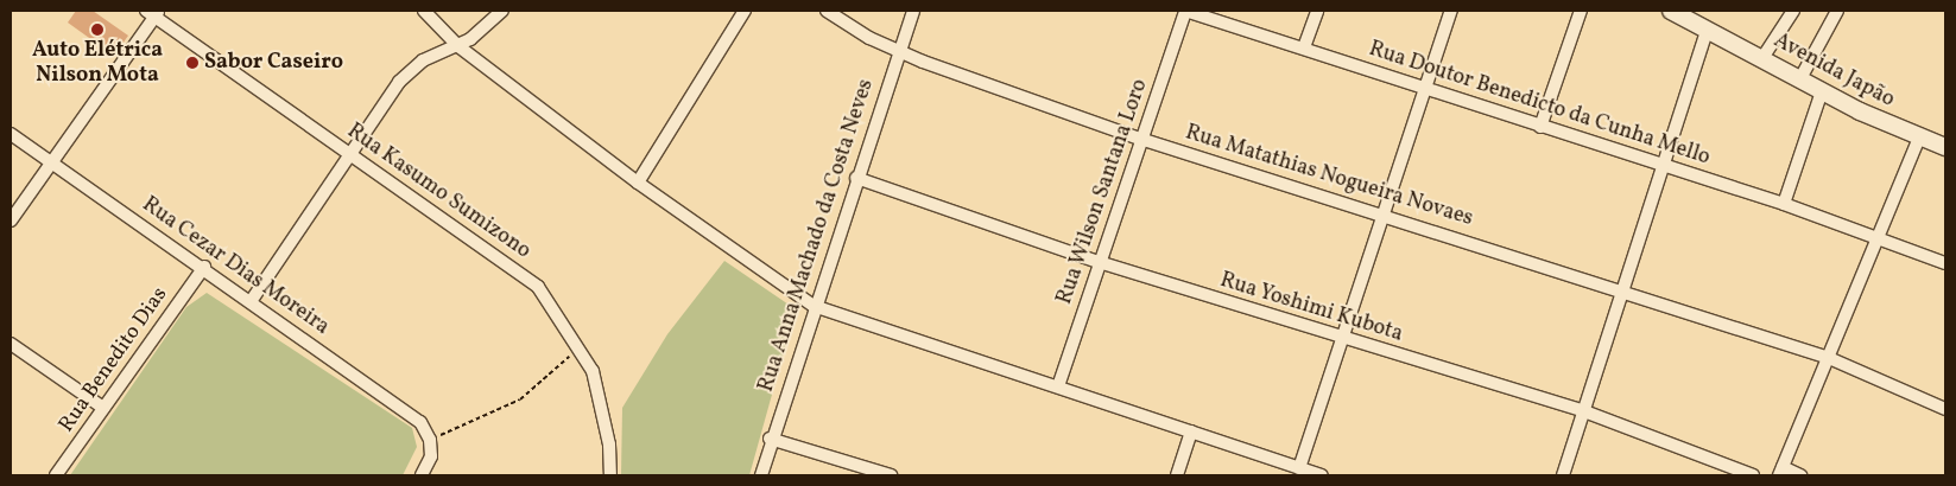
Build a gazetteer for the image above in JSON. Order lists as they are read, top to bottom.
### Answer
{
  "streets": {
    "main road": ["Avenida Japão"],
    "street": [
      "Rua Doutor Benedicto da Cunha Mello",
      "Rua Matathias Nogueira Novaes",
      "Rua Kasumo Sumizono",
      "Rua Wilson Santana Loro",
      "Rua Anna Machado da Costa Neves",
      "Rua Cezar Dias Moreira",
      "Rua Yoshimi Kubota",
      "Rua Benedito Dias"
    ]
  },
  "crossings": [
    ["Rua Doutor Benedicto da Cunha Mello", "Rua Wilson Santana Loro"],
    ["Rua Matathias Nogueira Novaes", "Rua Wilson Santana Loro"],
    ["Rua Matathias Nogueira Novaes", "Rua Anna Machado da Costa Neves"],
    ["Rua Wilson Santana Loro", "Rua Yoshimi Kubota"],
    ["Rua Anna Machado da Costa Neves", "Rua Yoshimi Kubota"],
    ["Rua Cezar Dias Moreira", "Rua Benedito Dias"]
  ],
  "places": ["Auto Elétrica Nilson Mota", "Sabor Caseiro"]
}
